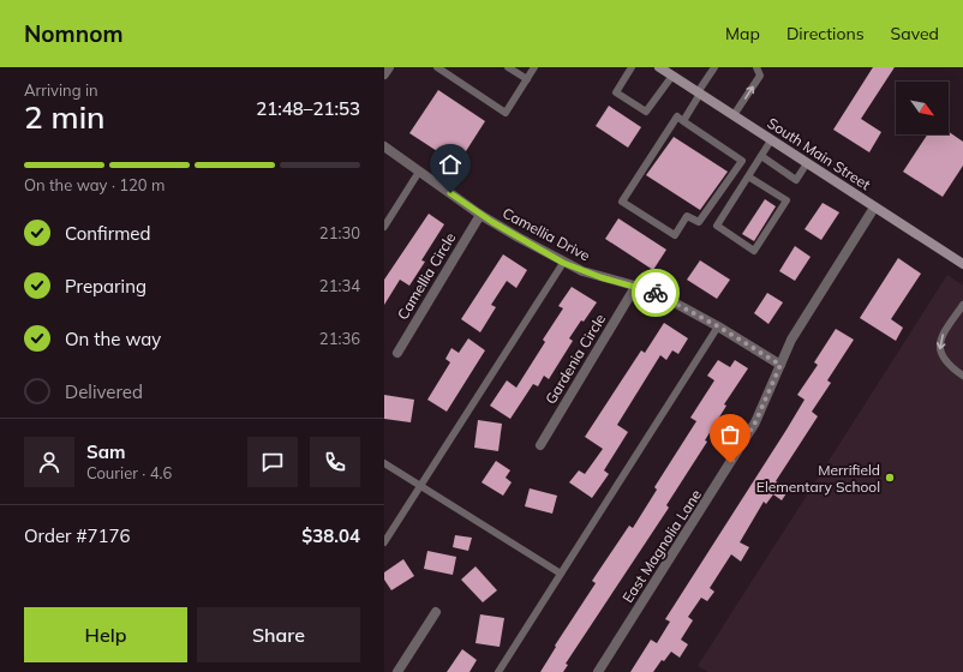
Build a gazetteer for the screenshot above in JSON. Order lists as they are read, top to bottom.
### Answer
{
  "streets": {
    "main road": ["South Main Street"],
    "street": [
      "Camellia Drive",
      "Camellia Circle",
      "Gardenia Circle",
      "East Magnolia Lane"
    ]
  },
  "crossings": [
    ["South Main Street", "East Magnolia Lane"],
    ["Camellia Drive", "Camellia Circle"],
    ["Camellia Drive", "Gardenia Circle"],
    ["Camellia Drive", "East Magnolia Lane"]
  ],
  "places": ["Merrifield Elementary School"],
  "north": "bottom right",
  "page": {
    "header": "Nomnom",
    "nav": ["Map", "Directions", "Saved"],
    "heading": ["2 min", "Arriving in", "21:48–21:53"],
    "panel": [
      "Sam",
      "Courier · 4.6",
      "Order #7176",
      "$38.04"
    ],
    "bar": "On the way · 120 m",
    "list": [
      ["Confirmed", "21:30"],
      ["Preparing", "21:34"],
      ["On the way", "21:36"],
      "Delivered"
    ],
    "buttons": ["Help", "Share"]
  }
}
